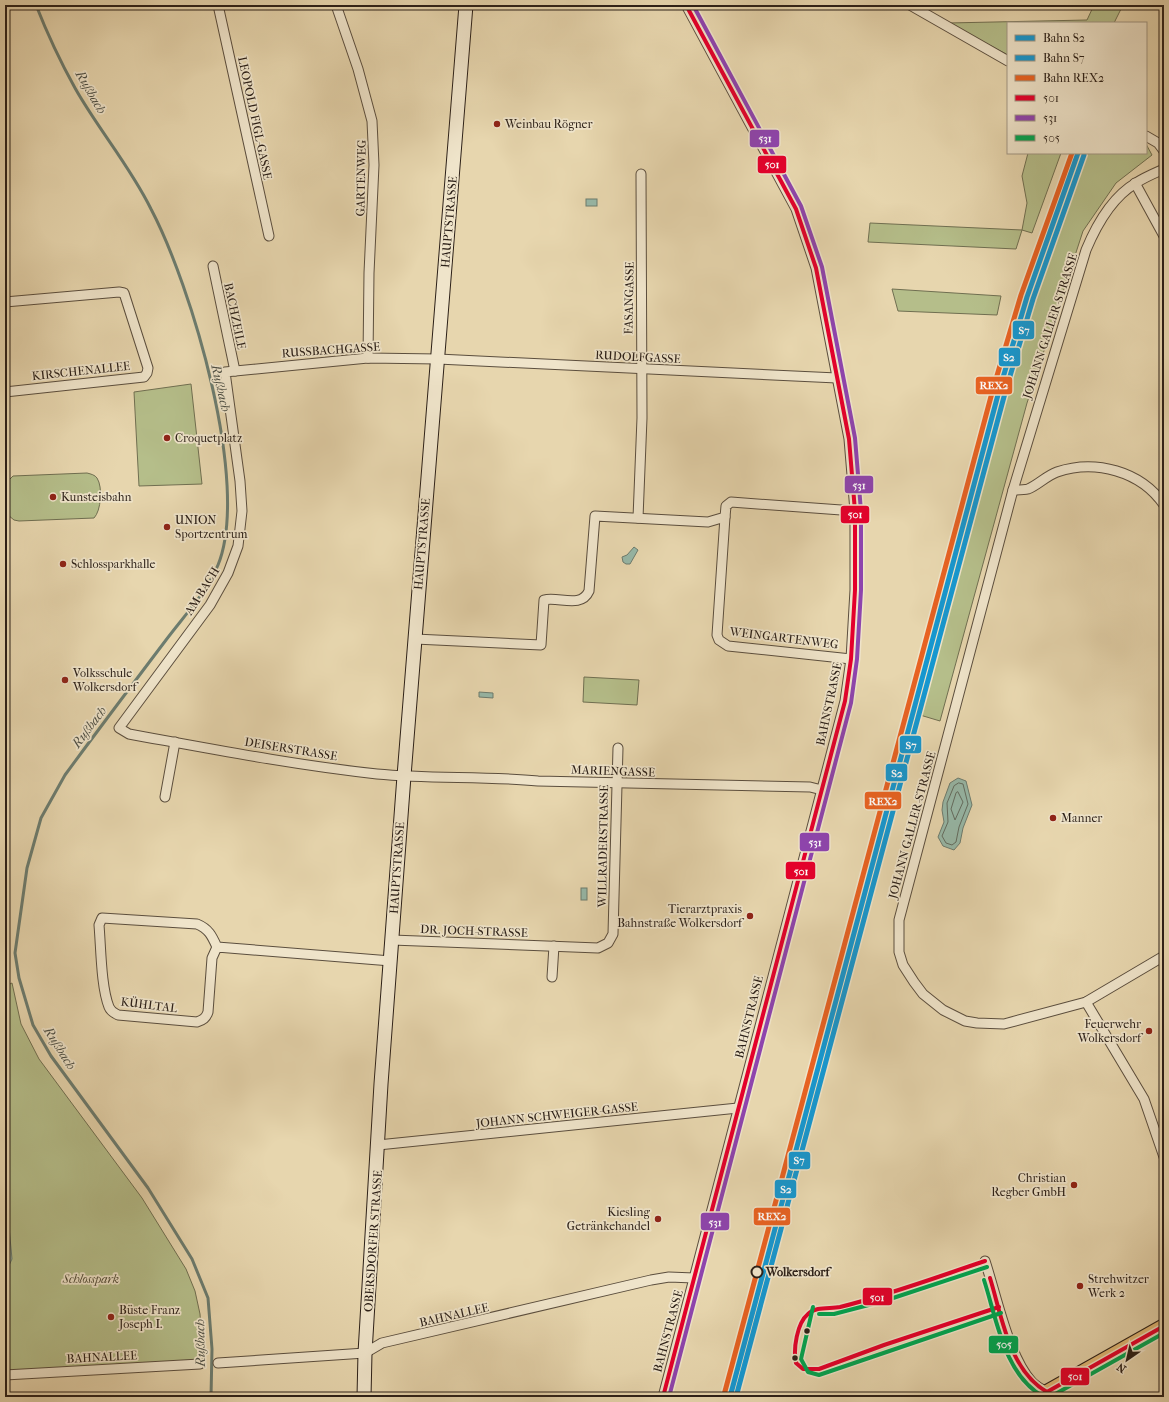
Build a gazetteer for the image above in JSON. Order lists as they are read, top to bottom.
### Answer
{
  "streets": {
    "main road": ["HAUPTSTRASSE", "OBERSDORFER STRASSE"],
    "street": [
      "LEOPOLD FIGL-GASSE",
      "GARTENWEG",
      "FASANGASSE",
      "BACHZEILE",
      "JOHANN GALLER-STRASSE",
      "RUSSBACHGASSE",
      "RUDOLFGASSE",
      "KIRSCHENALLEE",
      "AM BACH",
      "WEINGARTENWEG",
      "BAHNSTRASSE",
      "DEISERSTRASSE",
      "MARIENGASSE",
      "WILLRADERSTRASSE",
      "DR. JOCH-STRASSE",
      "KÜHLTAL",
      "JOHANN SCHWEIGER-GASSE",
      "BAHNALLEE"
    ]
  },
  "crossings": [
    ["GARTENWEG", "RUSSBACHGASSE"],
    ["HAUPTSTRASSE", "RUSSBACHGASSE"],
    ["HAUPTSTRASSE", "RUDOLFGASSE"],
    ["HAUPTSTRASSE", "DEISERSTRASSE"],
    ["HAUPTSTRASSE", "MARIENGASSE"],
    ["HAUPTSTRASSE", "DR. JOCH-STRASSE"],
    ["HAUPTSTRASSE", "OBERSDORFER STRASSE"],
    ["FASANGASSE", "RUDOLFGASSE"],
    ["BACHZEILE", "RUSSBACHGASSE"],
    ["BACHZEILE", "AM BACH"],
    ["RUSSBACHGASSE", "RUDOLFGASSE"],
    ["RUSSBACHGASSE", "AM BACH"],
    ["RUDOLFGASSE", "BAHNSTRASSE"],
    ["AM BACH", "DEISERSTRASSE"],
    ["WEINGARTENWEG", "BAHNSTRASSE"],
    ["BAHNSTRASSE", "MARIENGASSE"],
    ["BAHNSTRASSE", "JOHANN SCHWEIGER-GASSE"],
    ["BAHNSTRASSE", "BAHNALLEE"],
    ["DEISERSTRASSE", "MARIENGASSE"],
    ["MARIENGASSE", "WILLRADERSTRASSE"],
    ["WILLRADERSTRASSE", "DR. JOCH-STRASSE"],
    ["JOHANN SCHWEIGER-GASSE", "OBERSDORFER STRASSE"],
    ["OBERSDORFER STRASSE", "BAHNALLEE"]
  ],
  "water": ["Rußbach"],
  "parks": ["Schlosspark"],
  "places": [
    "Weinbau Rögner",
    "Croquetplatz",
    "Kunsteisbahn",
    "UNION Sportzentrum",
    "Schlossparkhalle",
    "Volksschule Wolkersdorf",
    "Manner",
    "Tierarztpraxis Bahnstraße Wolkersdorf",
    "Feuerwehr Wolkersdorf",
    "Christian Regber GmbH",
    "Kiesling Getränkehandel",
    "Wolkersdorf",
    "Strehwitzer Werk 2",
    "Büste Franz Joseph I."
  ],
  "lines": [
    "transit line 501",
    "transit line 531",
    "rail line S2",
    "rail line REX2",
    "rail line S7",
    "transit line 505"
  ],
  "legend": [
    "Bahn S2",
    "Bahn S7",
    "Bahn REX2",
    "501",
    "531",
    "505"
  ],
  "north": "bottom left"
}
